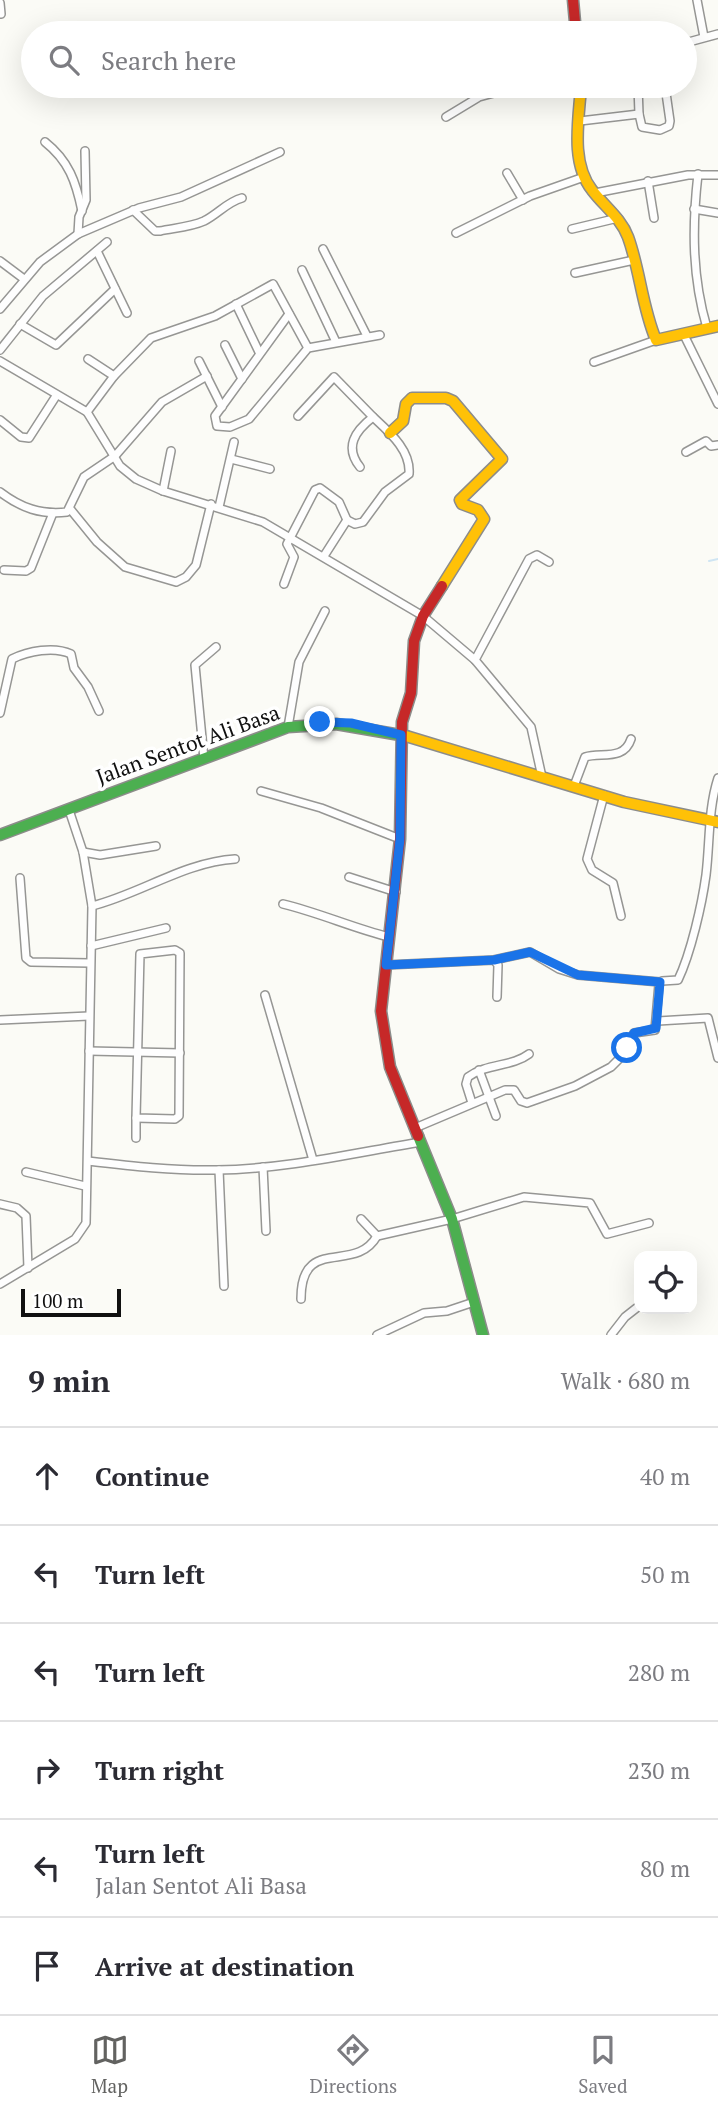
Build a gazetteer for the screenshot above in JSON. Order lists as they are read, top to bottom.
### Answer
{
  "streets": {
    "street": ["Jalan Sentot Ali Basa"]
  },
  "scale_bar": "100 m",
  "page": {
    "search": "Search here",
    "scale": "100 m",
    "heading": ["9 min", "Walk · 680 m"],
    "list": [
      ["Continue", "40 m"],
      ["Turn left", "50 m"],
      ["Turn left", "280 m"],
      ["Turn right", "230 m"],
      ["Turn left", "Jalan Sentot Ali Basa", "80 m"],
      "Arrive at destination"
    ],
    "nav": ["Map", "Directions", "Saved"]
  }
}
